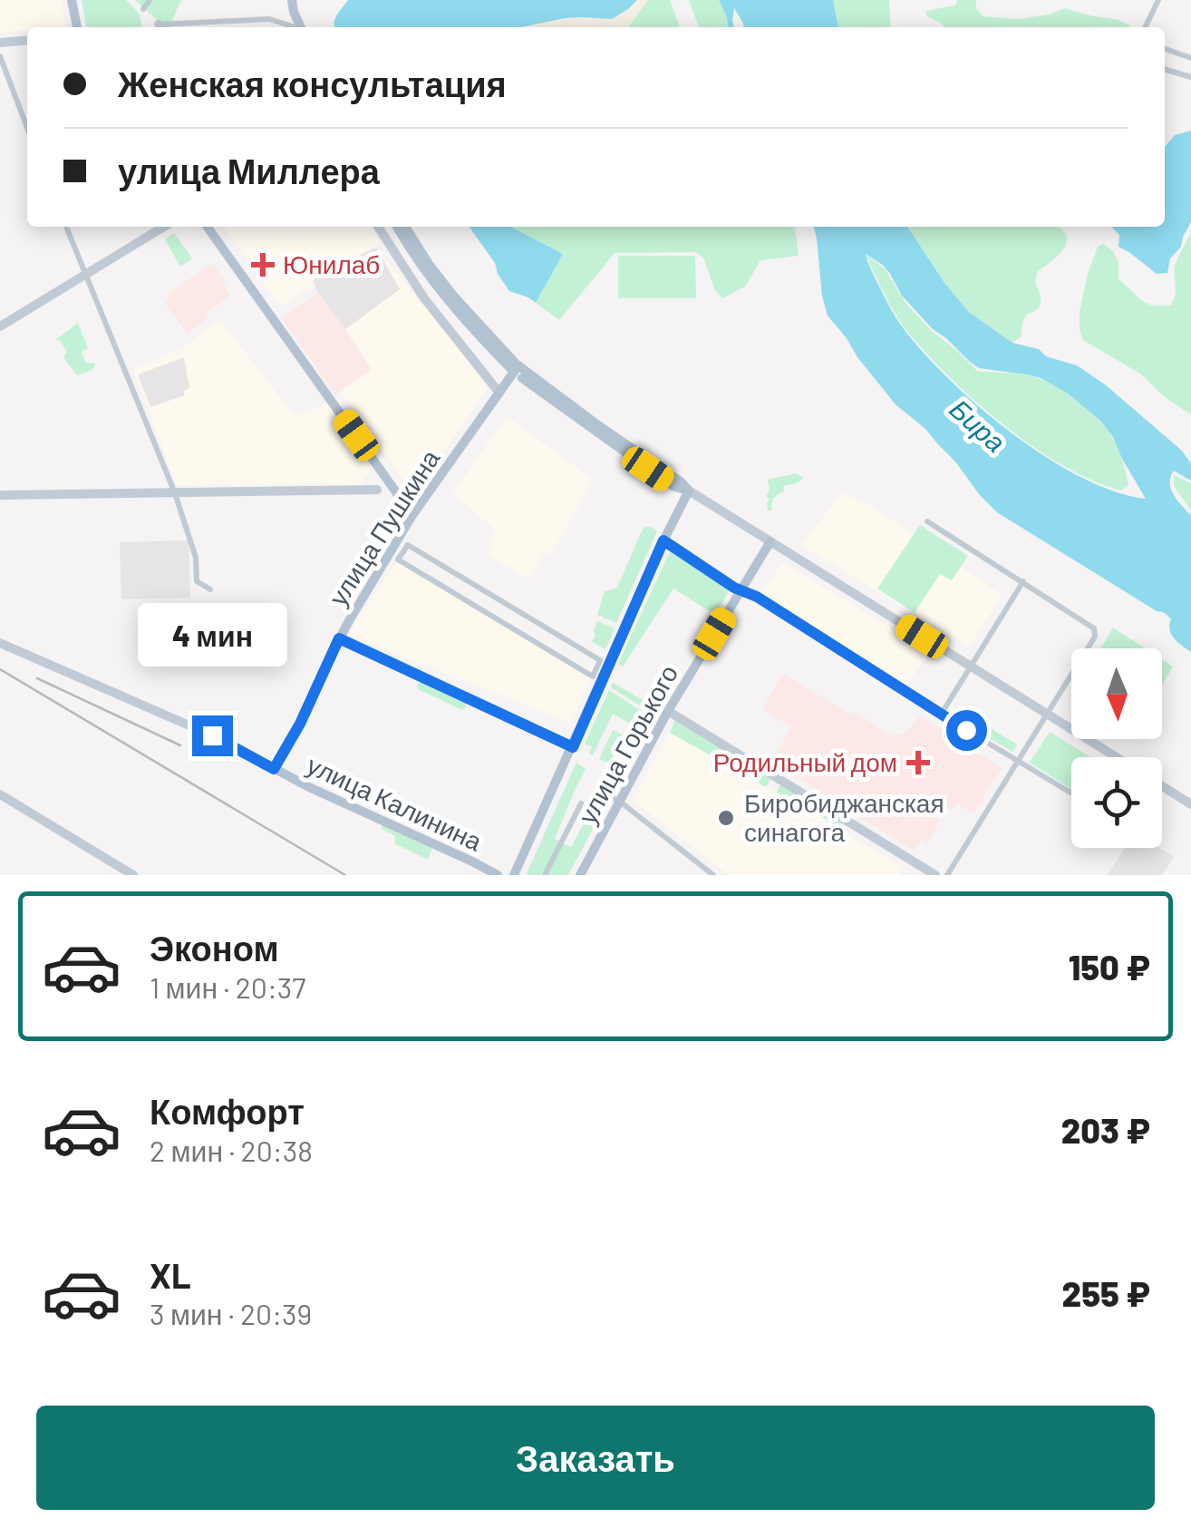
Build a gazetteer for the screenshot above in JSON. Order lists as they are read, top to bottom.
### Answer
{
  "streets": {
    "main road": ["улица Пушкина", "улица Горького", "улица Калинина"]
  },
  "crossings": [
    ["улица Пушкина", "улица Калинина"]
  ],
  "water": ["Бира"],
  "places": {
    "health": ["Юнилаб", "Родильный дом"],
    "other": ["Биробиджанская синагога"]
  },
  "north": "bottom",
  "page": {
    "banner": ["Женская консультация", "улица Миллера"],
    "bubble": "4 мин",
    "list": [
      {
        "name": "Эконом",
        "note": "1 мин · 20:37",
        "value": "150 ₽"
      },
      {
        "name": "Комфорт",
        "note": "2 мин · 20:38",
        "value": "203 ₽"
      },
      {
        "name": "XL",
        "note": "3 мин · 20:39",
        "value": "255 ₽"
      }
    ],
    "buttons": "Заказать"
  }
}
